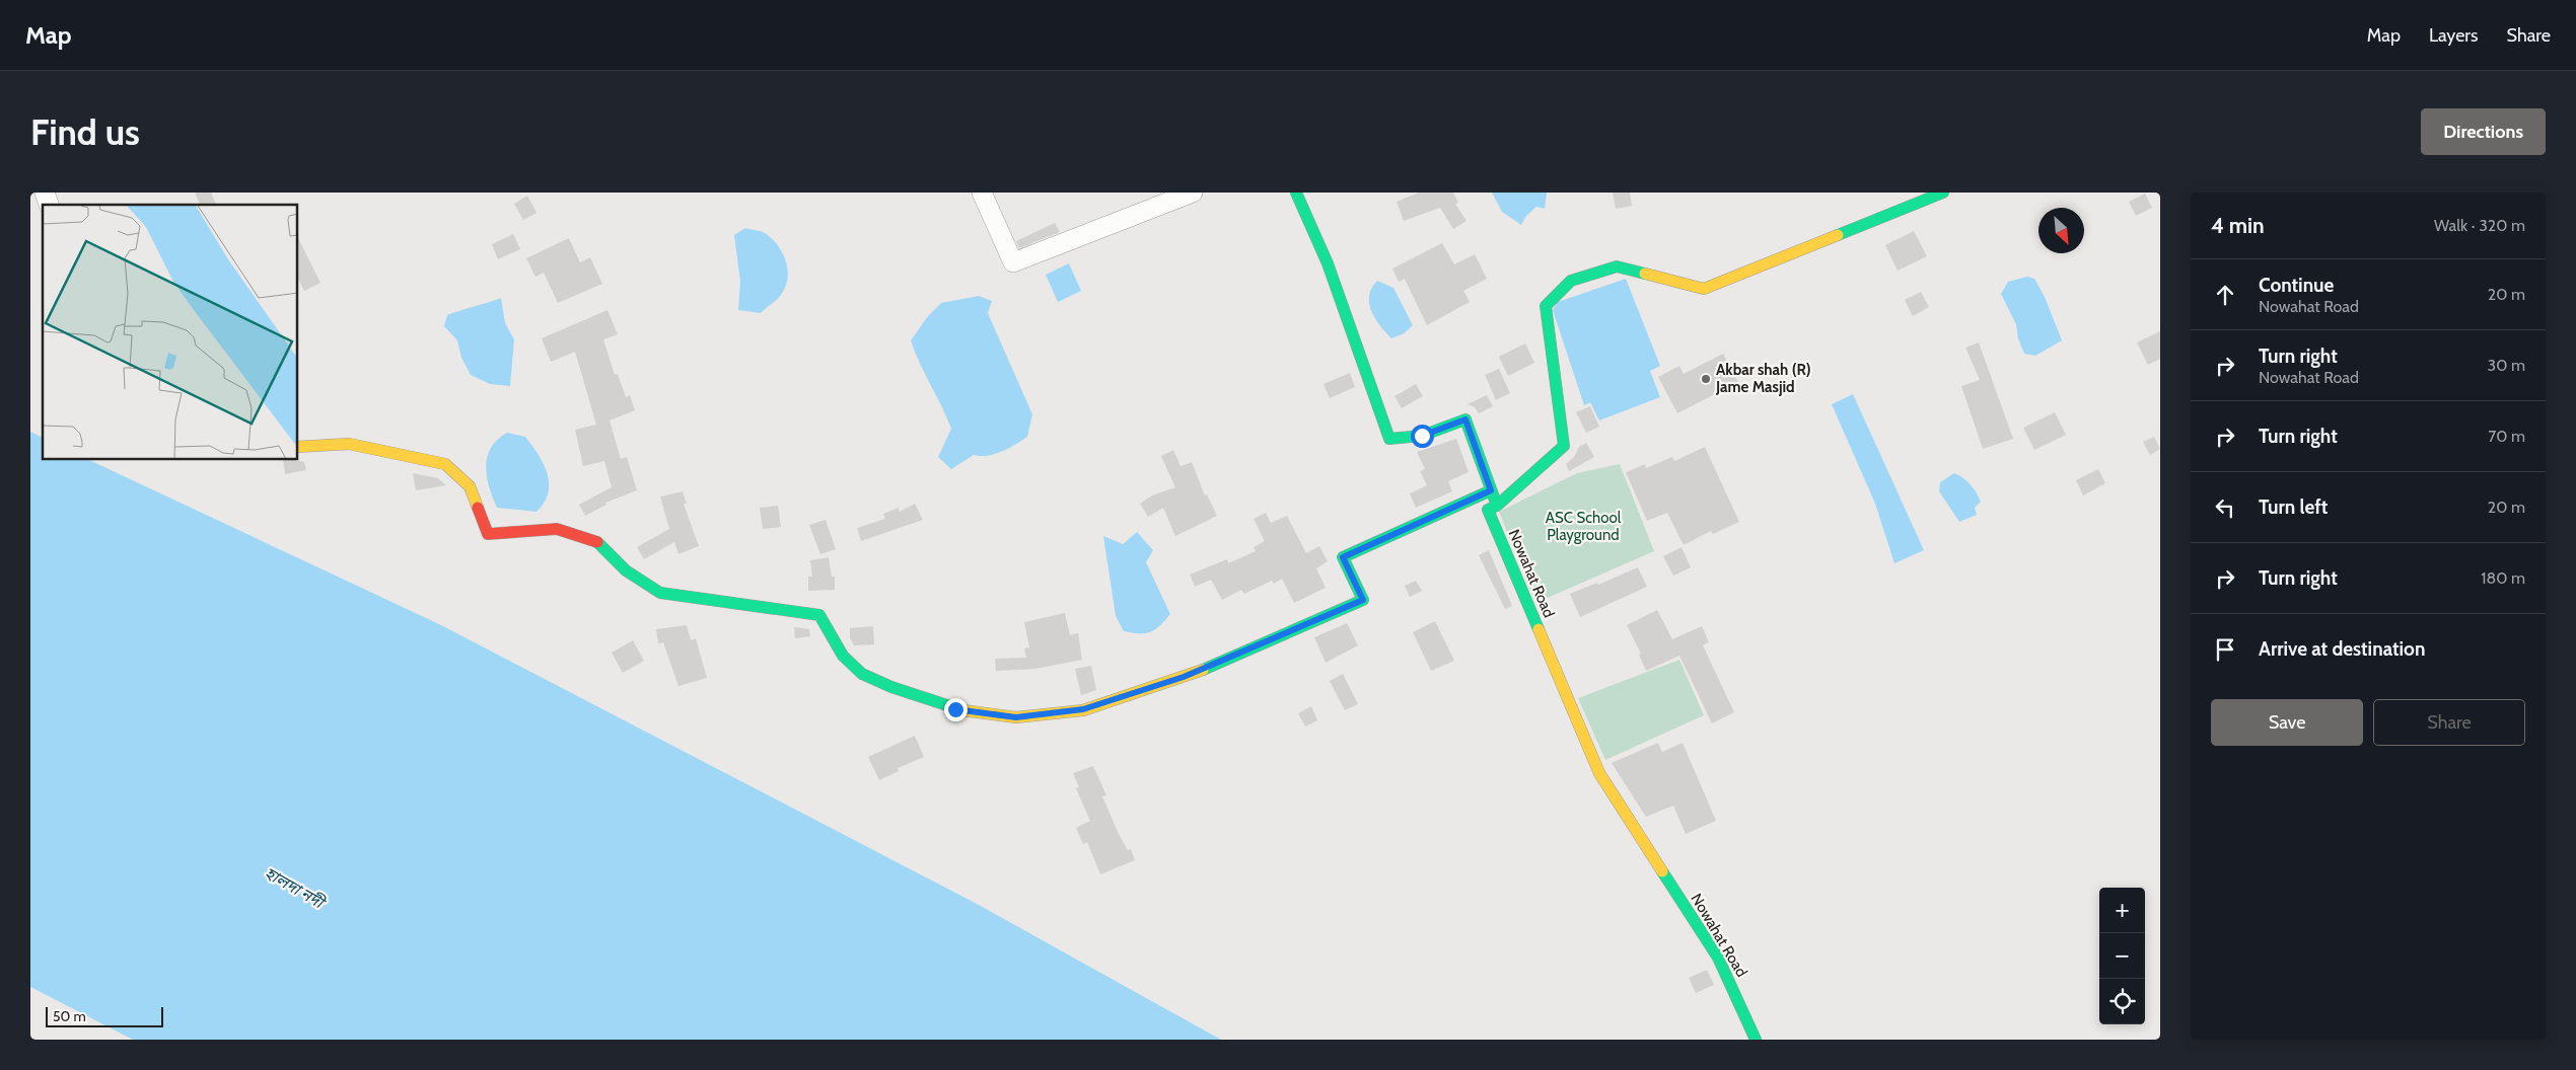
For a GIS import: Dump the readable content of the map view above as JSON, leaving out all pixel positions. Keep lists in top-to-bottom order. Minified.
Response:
{"streets":{"street":["Nowahat Road"]},"water":["হালদা নদী"],"parks":["ASC School Playground"],"places":["Akbar shah (R) Jame Masjid"],"scale_bar":"50 m","north":"bottom right","page":{"header":"Map","nav":["Map","Layers","Share"],"buttons":["Directions",["Save","Share"]],"title":"Find us","heading":["4 min","Walk · 320 m"],"list":[["Continue","Nowahat Road","20 m"],["Turn right","Nowahat Road","30 m"],["Turn right","70 m"],["Turn left","20 m"],["Turn right","180 m"],"Arrive at destination"],"map_buttons":["+","−"],"scale":"50 m"}}
